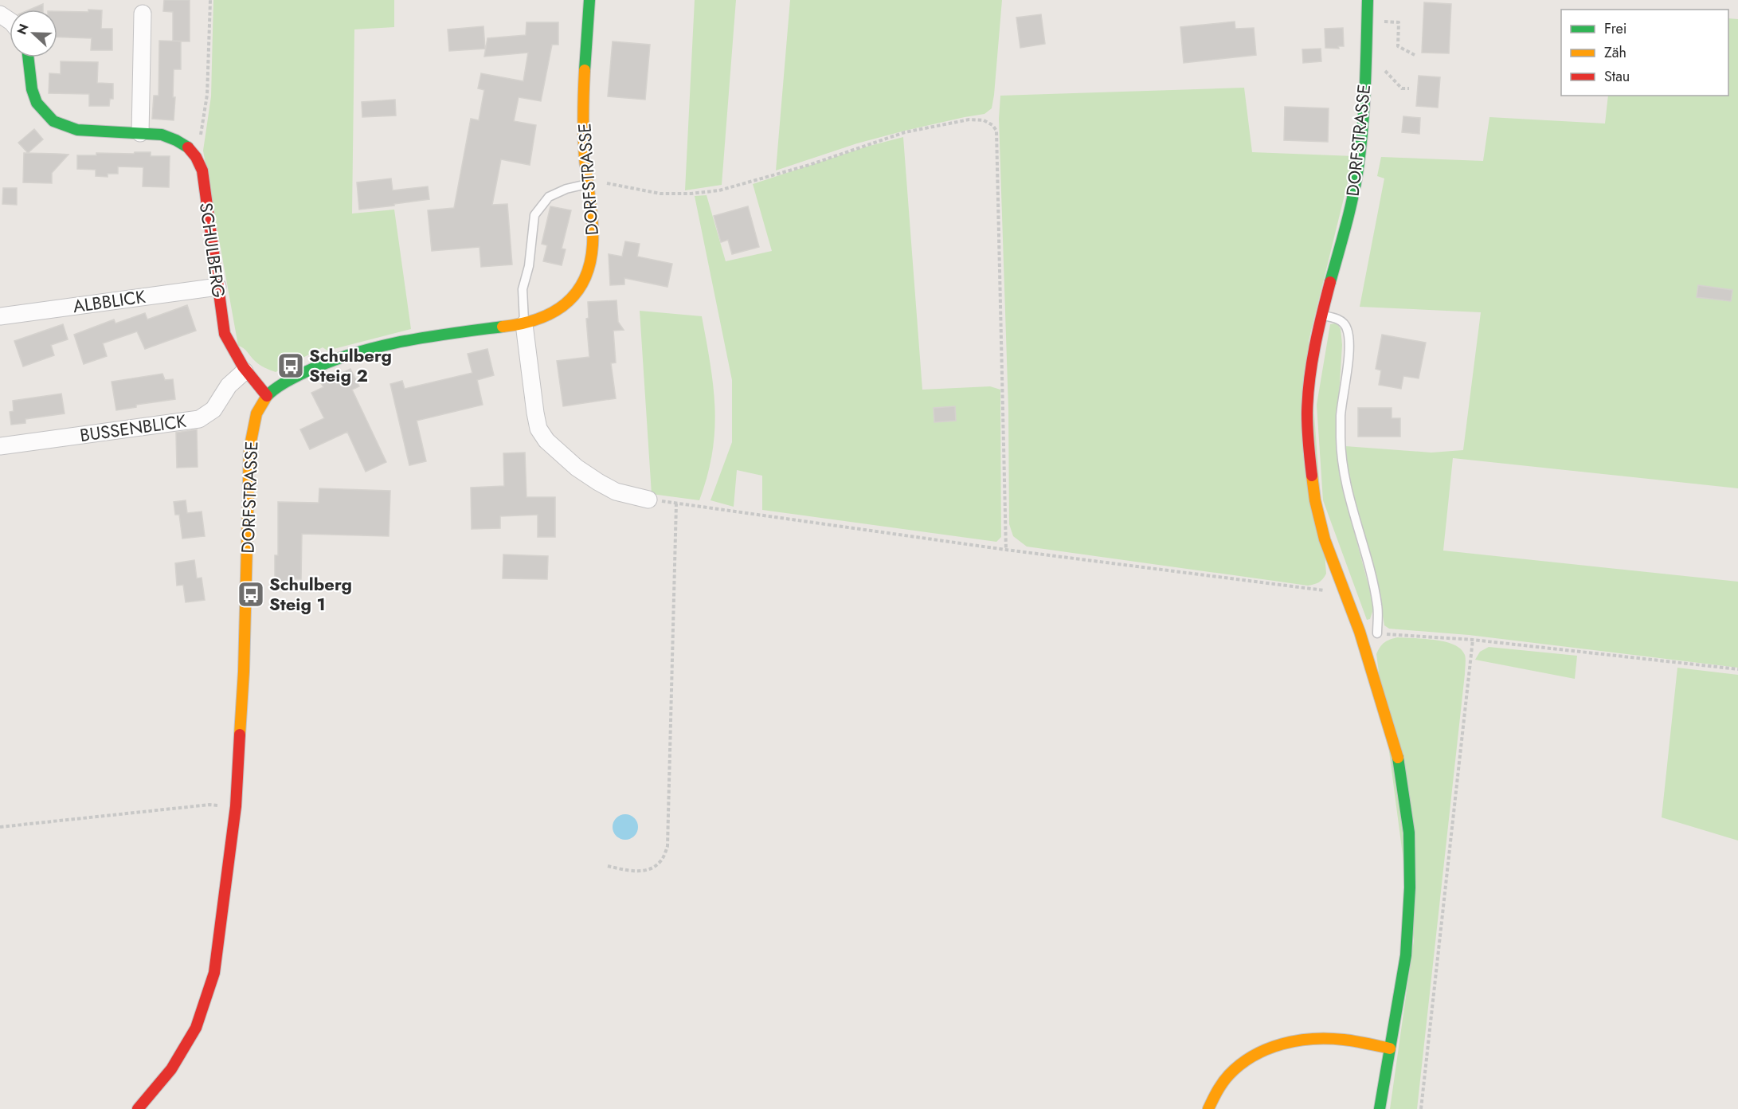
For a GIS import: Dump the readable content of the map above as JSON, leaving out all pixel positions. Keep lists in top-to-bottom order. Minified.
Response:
{"streets":{"street":["DORFSTRASSE","SCHULBERG","ALBBLICK","BUSSENBLICK"]},"crossings":[["DORFSTRASSE","SCHULBERG"],["SCHULBERG","ALBBLICK"],["SCHULBERG","BUSSENBLICK"]],"places":{"bus stop":["Schulberg Steig 2","Schulberg Steig 1"]},"legend":["Frei","Zäh","Stau"],"north":"left"}
